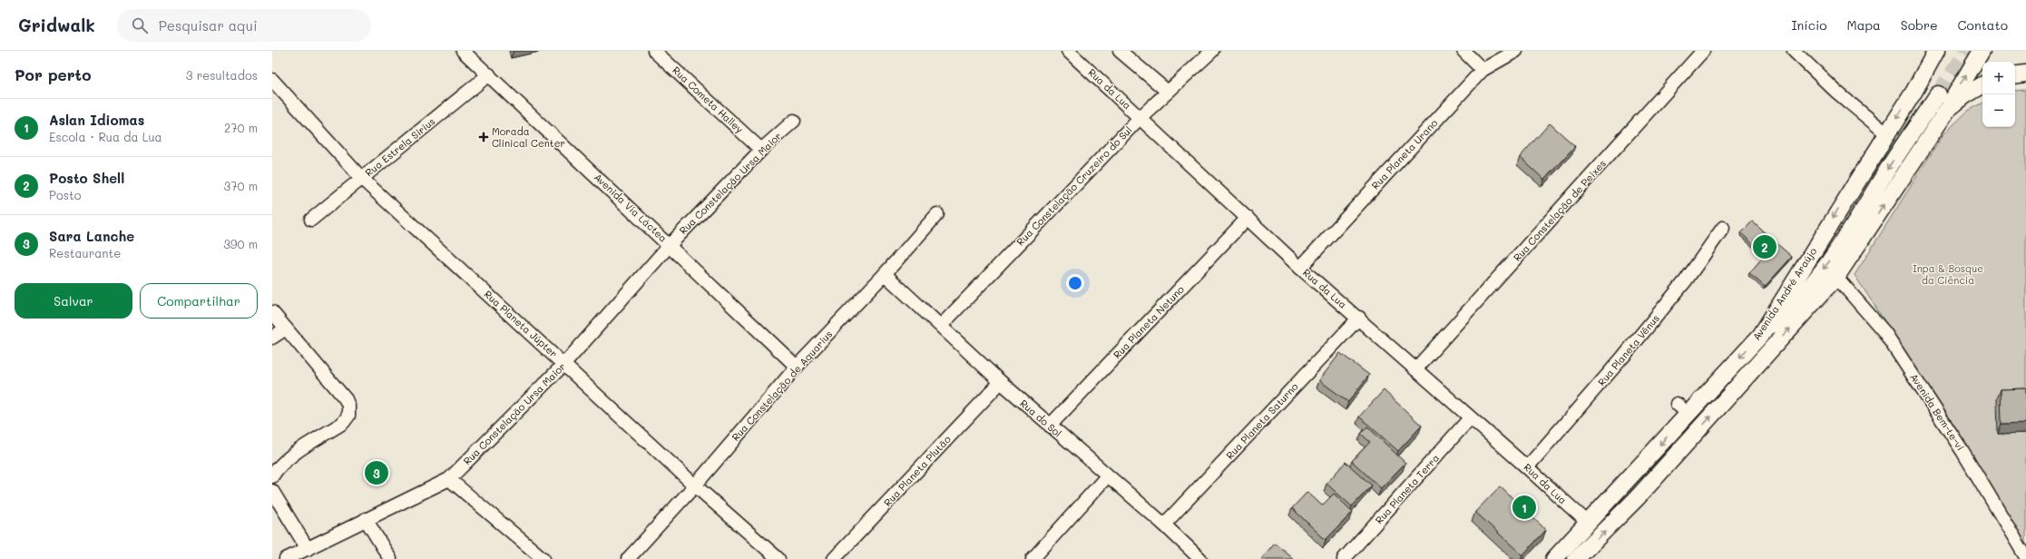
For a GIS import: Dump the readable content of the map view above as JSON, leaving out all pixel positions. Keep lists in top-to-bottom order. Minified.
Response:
{"streets":{"main road":["Avenida André Araújo"],"street":["Rua da Lua","Rua Cometa Halley","Rua Estrela Sirius","Rua Planeta Urano","Rua Constelação Ursa Maior","Rua Constelação Cruzeiro do Sul","Avenida Vía Láctea","Rua Constelação de Peixes","Rua Planeta Netuno","Rua Planeta Júpter","Rua Planeta Vênus","Rua Constelação de Aquarius","Avenida Bem-te-vi","Rua do Sol","Rua Planeta Saturno","Rua Planeta Plutão","Rua Planeta Terra"]},"crossings":[["Rua da Lua","Rua Planeta Urano"],["Rua da Lua","Rua Constelação Cruzeiro do Sul"],["Rua da Lua","Rua Constelação de Peixes"],["Rua da Lua","Avenida André Araújo"],["Rua da Lua","Rua Planeta Netuno"],["Rua da Lua","Rua Planeta Vênus"],["Rua da Lua","Rua Planeta Saturno"],["Rua da Lua","Rua Planeta Terra"],["Rua Cometa Halley","Rua Constelação Ursa Maior"],["Rua Estrela Sirius","Avenida Vía Láctea"],["Rua Estrela Sirius","Rua Planeta Júpter"],["Rua Constelação Ursa Maior","Avenida Vía Láctea"],["Rua Constelação Ursa Maior","Rua Planeta Júpter"],["Rua Constelação Cruzeiro do Sul","Rua do Sol"],["Avenida Vía Láctea","Rua Constelação de Aquarius"],["Avenida André Araújo","Avenida Bem-te-vi"],["Rua Planeta Netuno","Rua do Sol"],["Rua Planeta Júpter","Rua Constelação de Aquarius"],["Rua Constelação de Aquarius","Rua do Sol"],["Rua do Sol","Rua Planeta Saturno"],["Rua do Sol","Rua Planeta Plutão"]],"parks":["Inpa & Bosque da Ciência"],"places":{"health":["Morada Clinical Center"]},"page":{"header":"Gridwalk","search":"Pesquisar aqui","nav":["Início","Mapa","Sobre","Contato"],"heading":["Por perto","3 resultados"],"map_buttons":["+","−"],"list":[{"mark":"1","name":"Aslan Idiomas","note":"Escola · Rua da Lua","value":"270 m"},{"mark":"2","name":"Posto Shell","note":"Posto","value":"370 m"},{"mark":"3","name":"Sara Lanche","note":"Restaurante","value":"390 m"}],"pins":["2","3","1"],"buttons":["Salvar","Compartilhar"]}}
